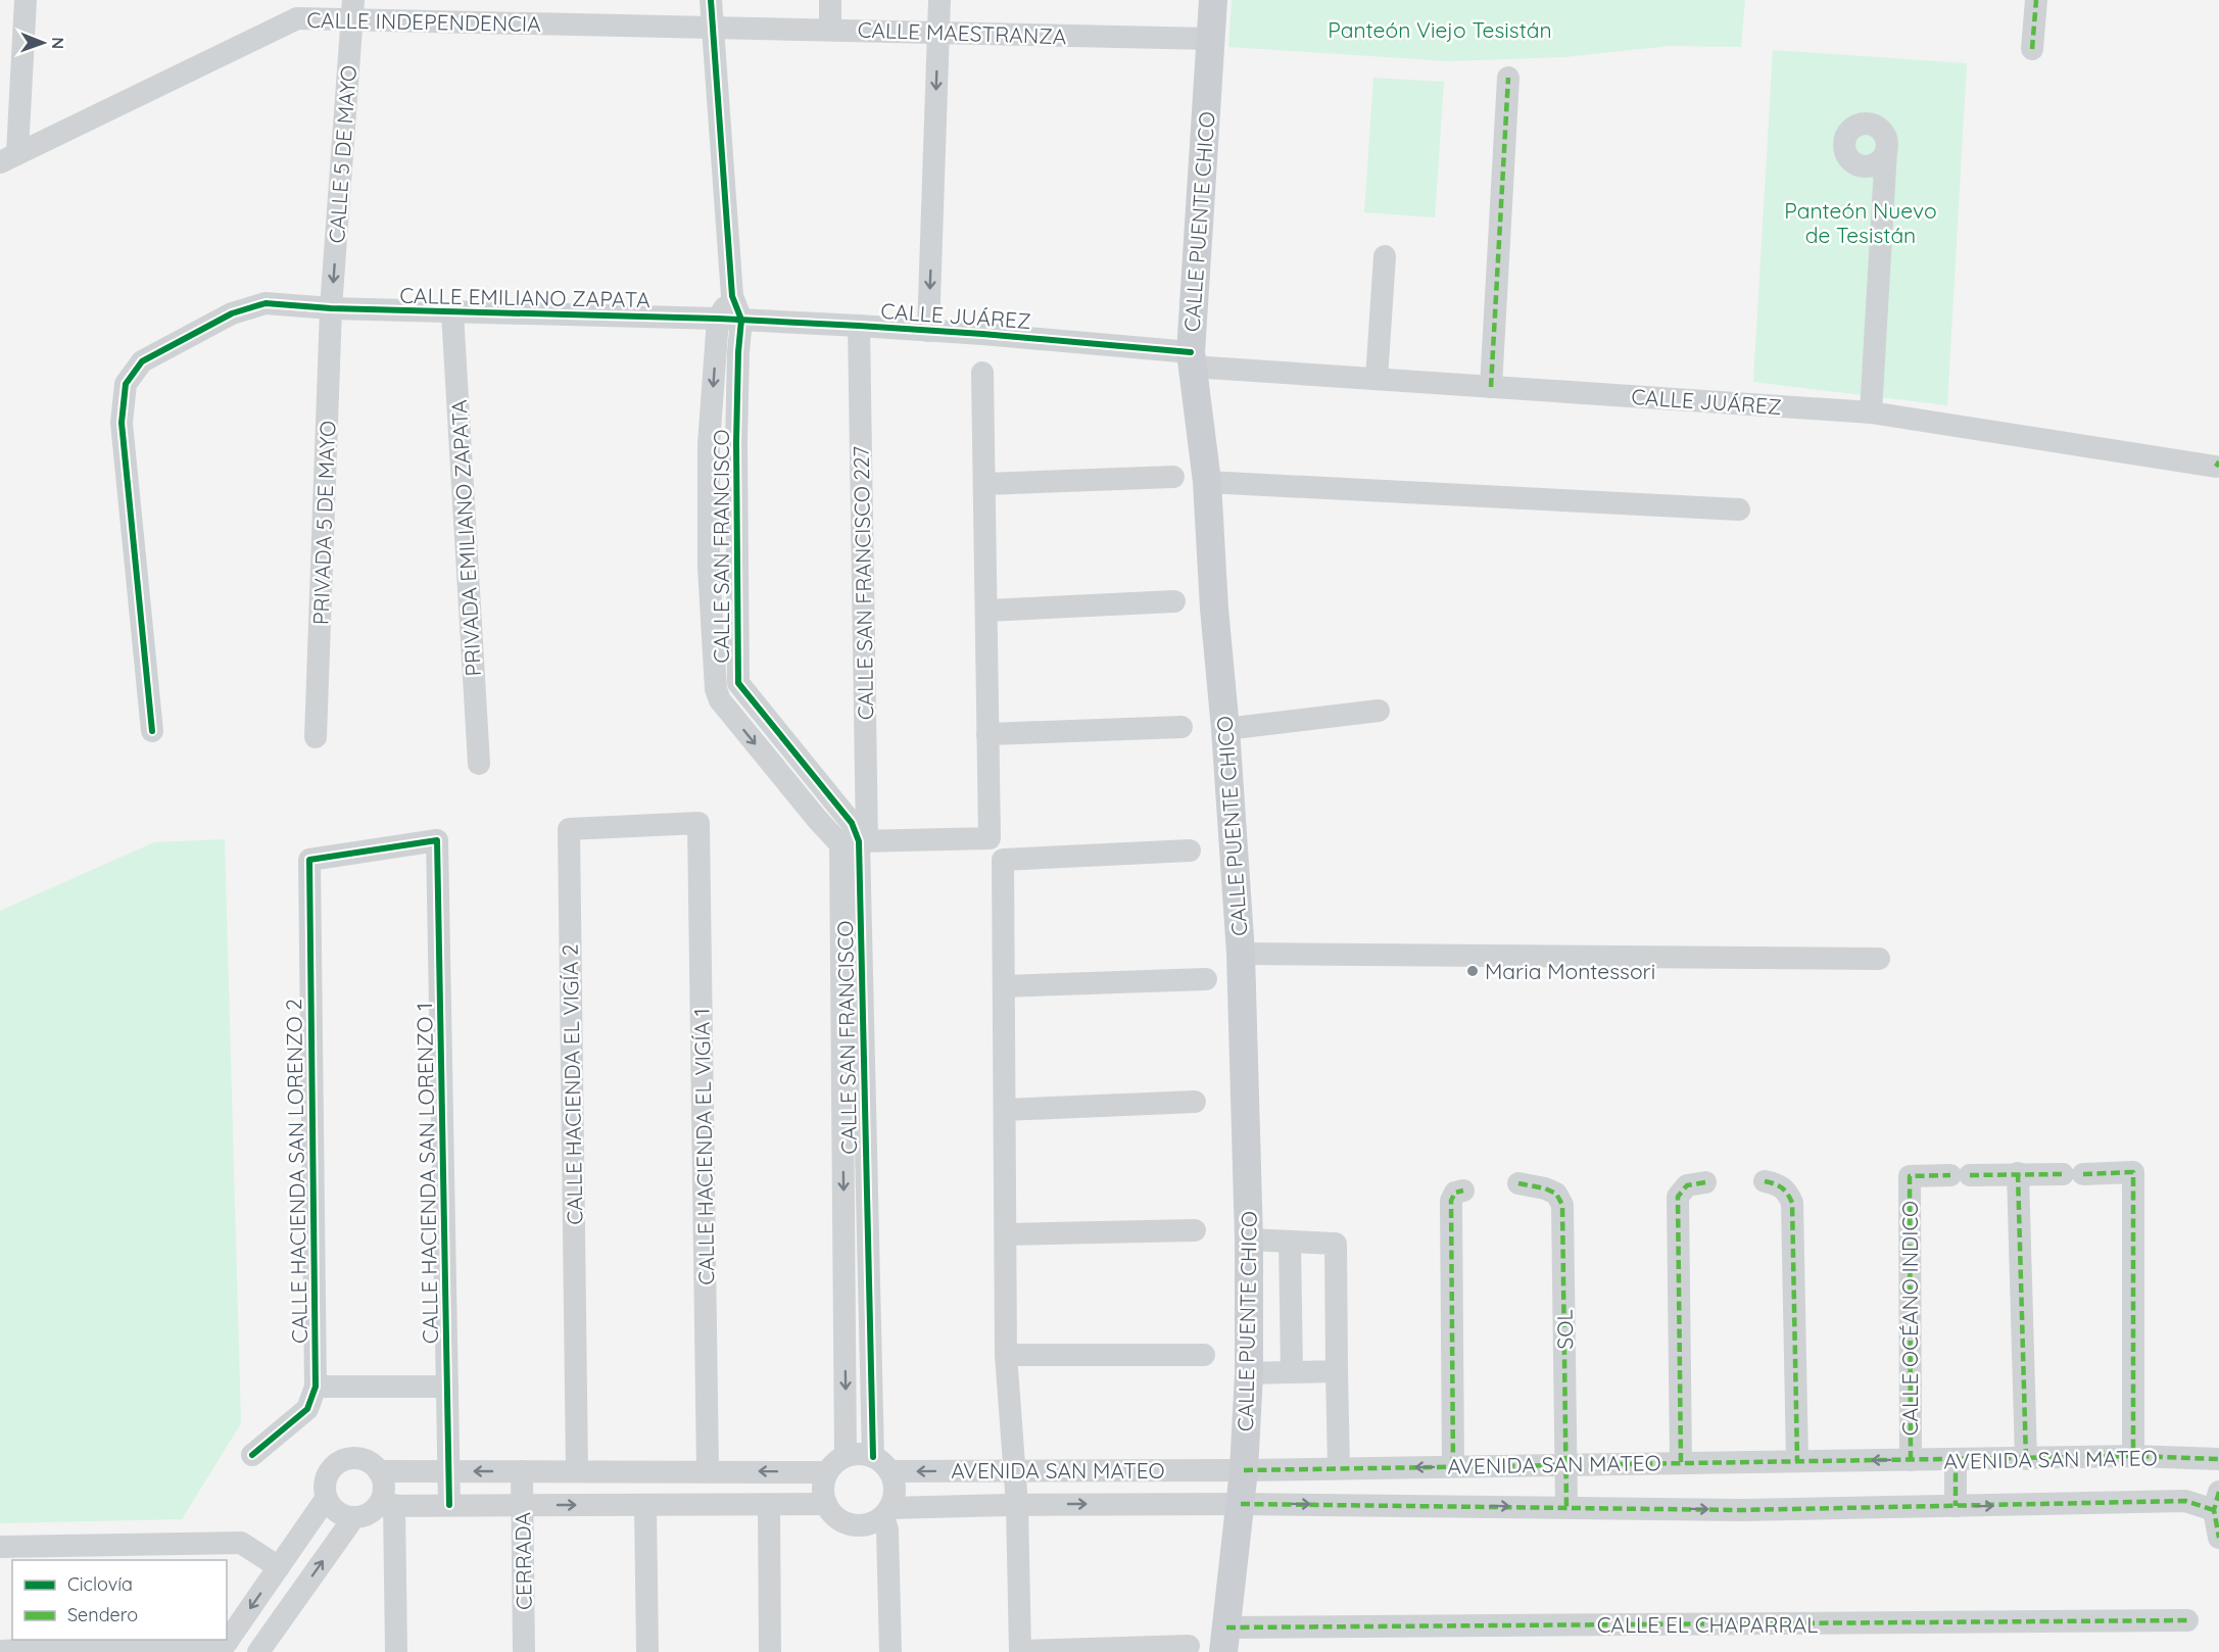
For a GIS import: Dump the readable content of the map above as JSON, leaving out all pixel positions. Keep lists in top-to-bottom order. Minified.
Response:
{"streets":{"main road":["CALLE PUENTE CHICO"],"street":["CALLE INDEPENDENCIA","CALLE MAESTRANZA","CALLE 5 DE MAYO","CALLE EMILIANO ZAPATA","CALLE JUÁREZ","PRIVADA 5 DE MAYO","PRIVADA EMILIANO ZAPATA","CALLE SAN FRANCISCO","CALLE SAN FRANCISCO 227","CALLE HACIENDA EL VIGÍA 2","CALLE HACIENDA EL VIGÍA 1","CALLE HACIENDA SAN LORENZO 2","CALLE HACIENDA SAN LORENZO 1","CALLE OCÉANO INDICO","SOL","AVENIDA SAN MATEO","CERRADA","CALLE EL CHAPARRAL"]},"crossings":[["CALLE INDEPENDENCIA","CALLE MAESTRANZA"],["CALLE INDEPENDENCIA","CALLE 5 DE MAYO"],["CALLE INDEPENDENCIA","CALLE SAN FRANCISCO"],["CALLE MAESTRANZA","CALLE PUENTE CHICO"],["CALLE MAESTRANZA","CALLE SAN FRANCISCO"],["CALLE 5 DE MAYO","CALLE EMILIANO ZAPATA"],["CALLE 5 DE MAYO","PRIVADA 5 DE MAYO"],["CALLE PUENTE CHICO","CALLE JUÁREZ"],["CALLE PUENTE CHICO","AVENIDA SAN MATEO"],["CALLE PUENTE CHICO","CALLE EL CHAPARRAL"],["CALLE EMILIANO ZAPATA","CALLE JUÁREZ"],["CALLE EMILIANO ZAPATA","PRIVADA 5 DE MAYO"],["CALLE EMILIANO ZAPATA","PRIVADA EMILIANO ZAPATA"],["CALLE EMILIANO ZAPATA","CALLE SAN FRANCISCO"],["CALLE JUÁREZ","CALLE SAN FRANCISCO"],["CALLE JUÁREZ","CALLE SAN FRANCISCO 227"],["CALLE SAN FRANCISCO","CALLE SAN FRANCISCO 227"],["CALLE SAN FRANCISCO","AVENIDA SAN MATEO"],["CALLE HACIENDA EL VIGÍA 2","CALLE HACIENDA EL VIGÍA 1"],["CALLE HACIENDA SAN LORENZO 2","CALLE HACIENDA SAN LORENZO 1"],["CALLE OCÉANO INDICO","AVENIDA SAN MATEO"],["SOL","AVENIDA SAN MATEO"]],"one_way":["CALLE 5 DE MAYO"],"parks":["Panteón Viejo Tesistán","Panteón Nuevo de Tesistán"],"places":["Maria Montessori"],"legend":["Ciclovía","Sendero"],"north":"right"}
